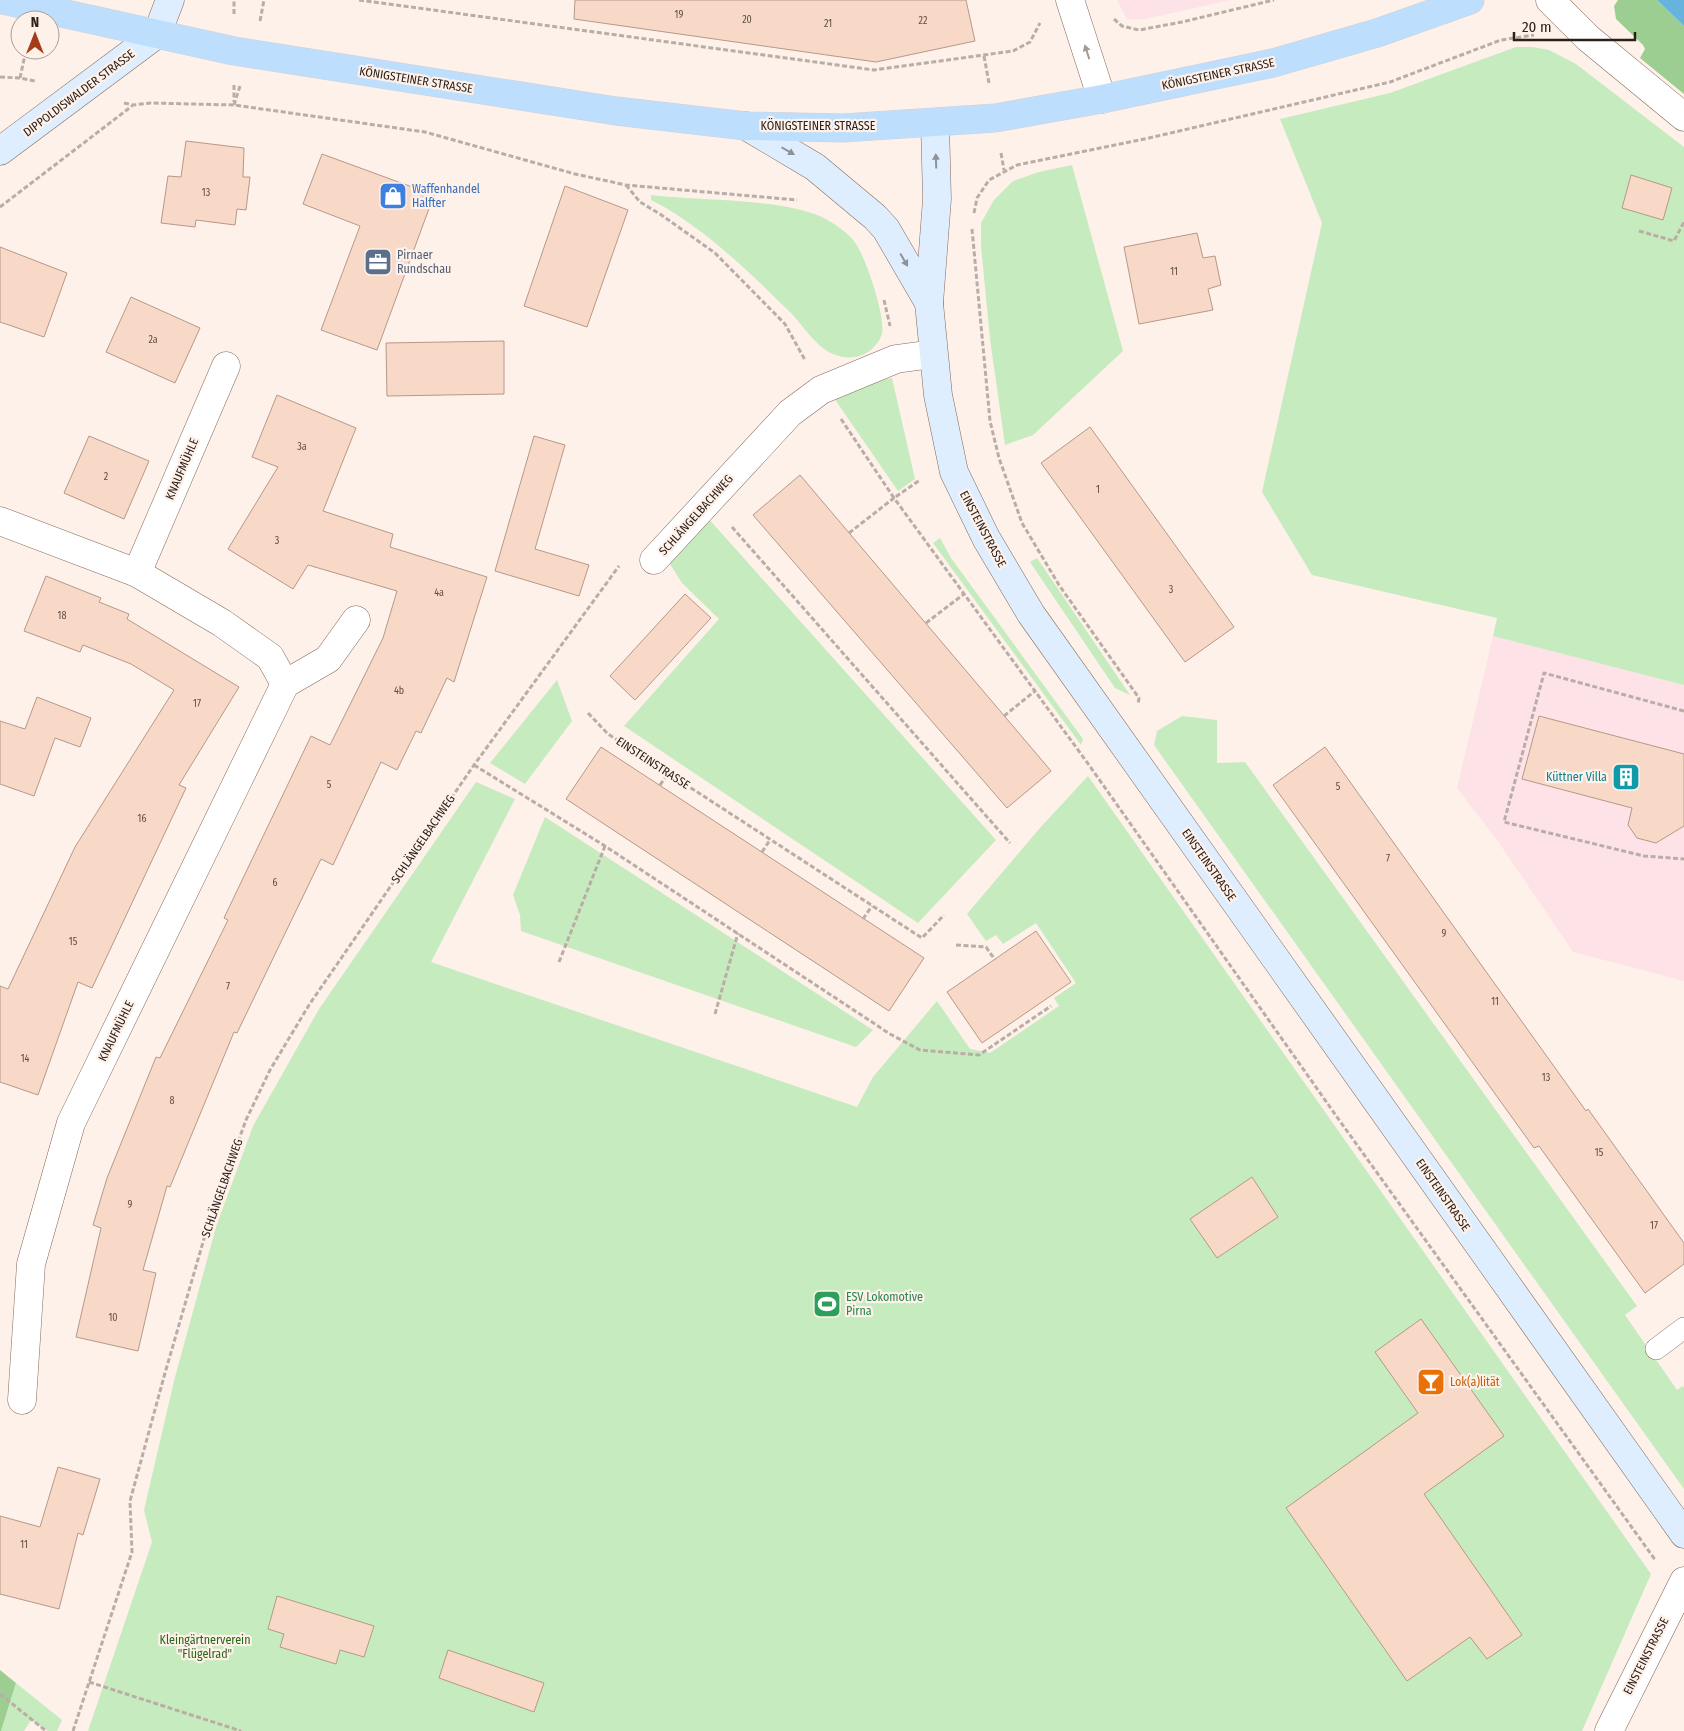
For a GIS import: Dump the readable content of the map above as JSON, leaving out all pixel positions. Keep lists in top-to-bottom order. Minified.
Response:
{"streets":{"main road":["KÖNIGSTEINER STRASSE","DIPPOLDISWALDER STRASSE","EINSTEINSTRASSE"],"street":["KNAUFMÜHLE","SCHLÄNGELBACHWEG"]},"crossings":[["KÖNIGSTEINER STRASSE","DIPPOLDISWALDER STRASSE"],["KÖNIGSTEINER STRASSE","EINSTEINSTRASSE"],["SCHLÄNGELBACHWEG","EINSTEINSTRASSE"]],"parks":["Kleingärtnerverein \"Flügelrad\""],"places":{"shop":["Waffenhandel Halfter"],"office":["Pirnaer Rundschau"],"building":["Küttner Villa"],"sports":["ESV Lokomotive Pirna"],"bar":["Lok(a)lität"]},"house_numbers":["19","20","22","21","13","11","2a","3a","2","1","3","3","4a","18","4b","17","5","5","16","7","6","9","15","7","11","14","13","8","15","9","17","10","11"],"scale_bar":"20 m","north":"top"}
